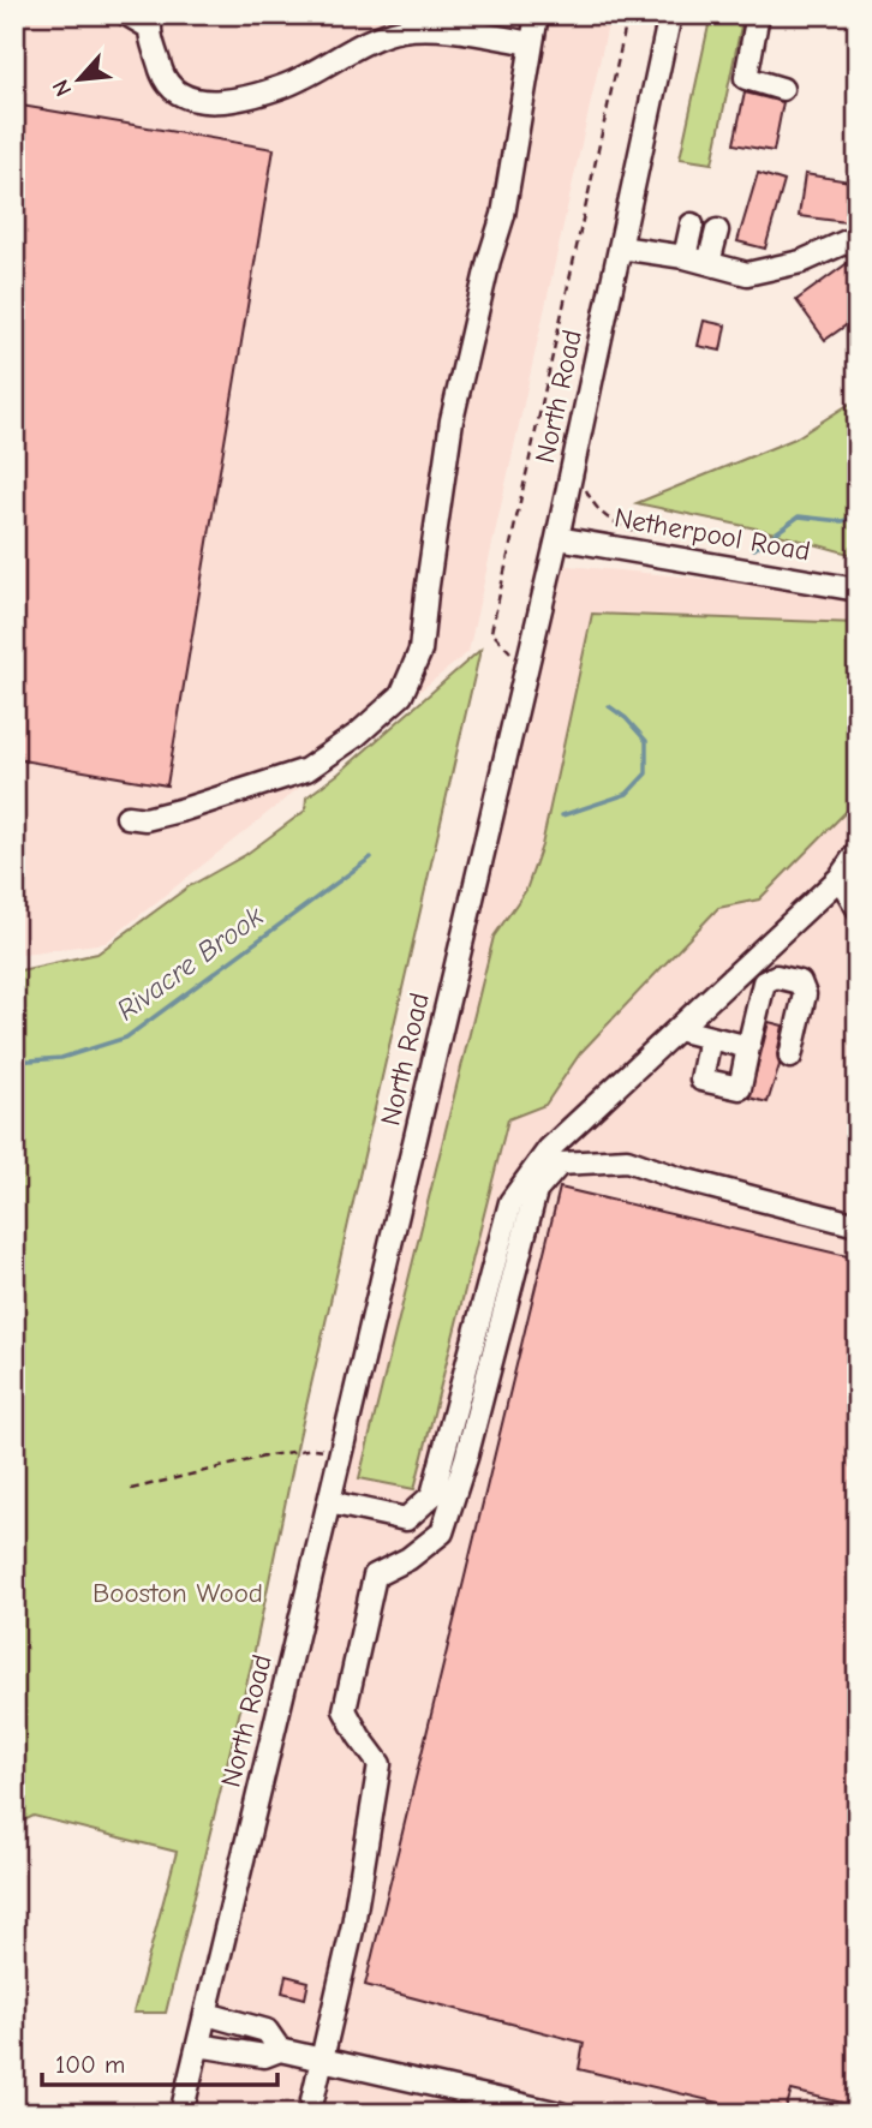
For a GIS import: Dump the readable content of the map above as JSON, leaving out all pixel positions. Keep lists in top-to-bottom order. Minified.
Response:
{"streets":{"street":["North Road","Netherpool Road"]},"crossings":[["North Road","Netherpool Road"]],"water":["Rivacre Brook"],"parks":["Booston Wood"],"scale_bar":"100 m","north":"bottom left"}
